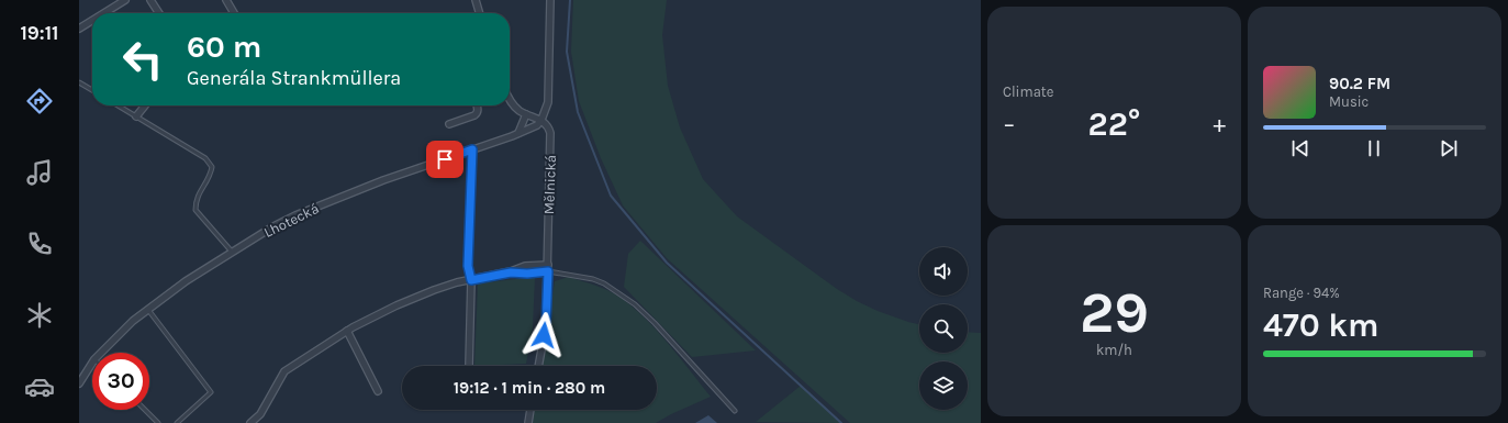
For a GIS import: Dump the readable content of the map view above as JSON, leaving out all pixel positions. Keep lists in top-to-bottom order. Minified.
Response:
{"streets":{"street":["Mělnická","Lhotecká"]},"crossings":[["Mělnická","Lhotecká"]],"page":{"tabs":"19:11","tile":["Climate",["29","km/h"],["Range · 94%","470 km"]],"turn":["60 m","Generála Strankmüllera"],"song":["90.2 FM","Music"],"heat":["−","22°","+"],"limit":"30","trip":"19:12 · 1 min · 280 m"}}
